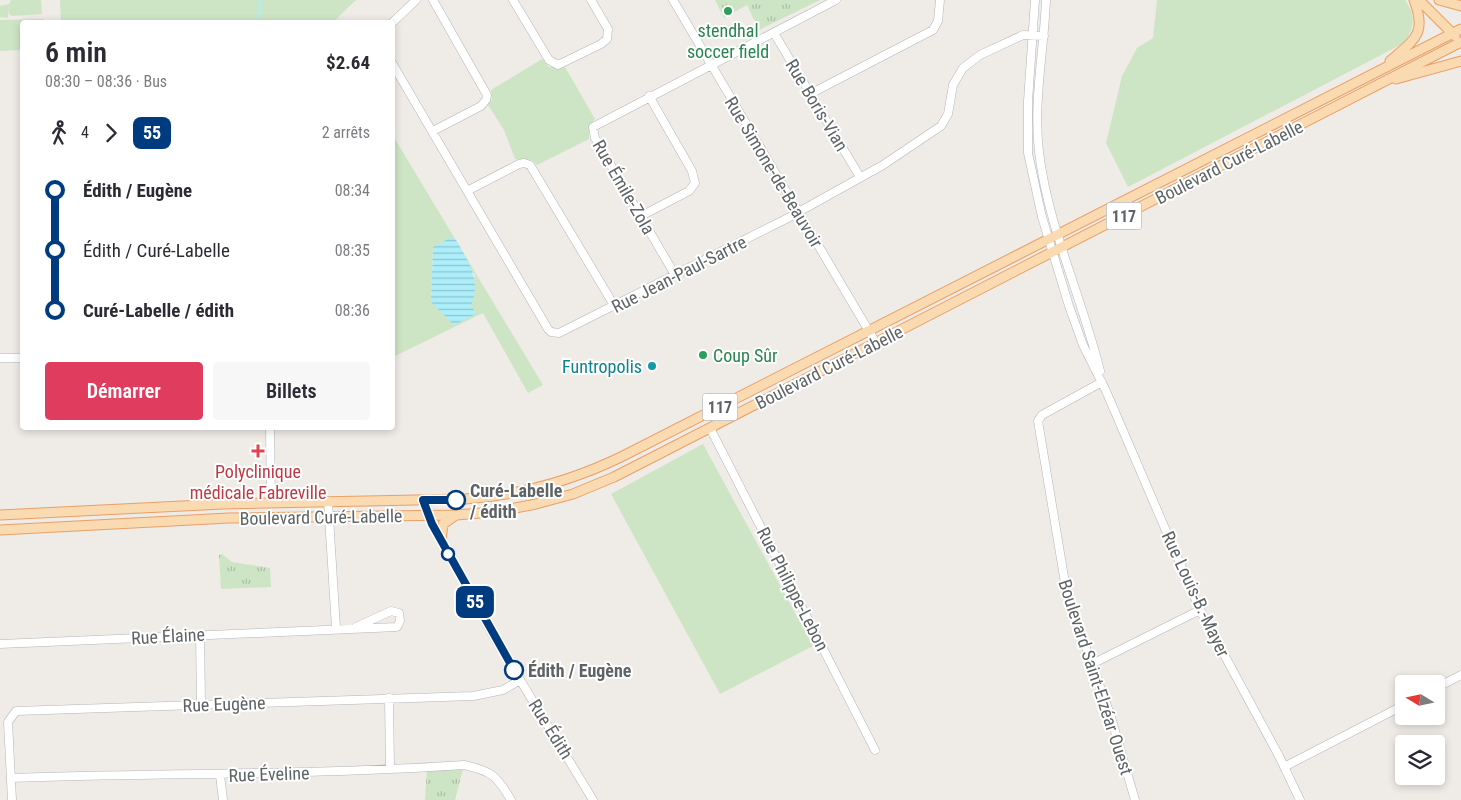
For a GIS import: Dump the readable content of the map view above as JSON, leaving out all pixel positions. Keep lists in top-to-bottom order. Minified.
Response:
{"streets":{"main road":["Boulevard Curé-Labelle","117"],"street":["Rue Boris-Vian","Rue Simone-de-Beauvoir","Rue Émile-Zola","Rue Jean-Paul-Sartre","Rue Philippe-Lebon","Rue Louis-B.-Mayer","Rue Élaine","Boulevard Saint-Elzéar Ouest","Rue Eugène","Rue Édith","Rue Éveline"]},"crossings":[["Rue Boris-Vian","Rue Émile-Zola"],["Rue Boris-Vian","Rue Jean-Paul-Sartre"],["Boulevard Curé-Labelle","Rue Simone-de-Beauvoir"],["Boulevard Curé-Labelle","Rue Philippe-Lebon"],["Boulevard Curé-Labelle","Rue Louis-B.-Mayer"],["Boulevard Curé-Labelle","Rue Édith"],["Rue Simone-de-Beauvoir","Rue Émile-Zola"],["Rue Simone-de-Beauvoir","Rue Jean-Paul-Sartre"],["Rue Émile-Zola","Rue Jean-Paul-Sartre"],["Rue Louis-B.-Mayer","Boulevard Saint-Elzéar Ouest"],["Rue Eugène","Rue Édith"],["Rue Eugène","Rue Éveline"]],"places":{"other":["stendhal soccer field","Coup Sûr","Funtropolis","Curé-Labelle / édith","Édith / Eugène"],"health":["Polyclinique médicale Fabreville"]},"lines":["bus line 55"],"north":"left","page":{"on_map":"55","heading":["6 min","08:30 – 08:36 · Bus","$2.64"],"legs":["4","55","2 arrêts"],"list":[{"name":"Édith / Eugène","value":"08:34"},{"name":"Édith / Curé-Labelle","value":"08:35"},{"name":"Curé-Labelle / édith","value":"08:36"}],"buttons":["Démarrer","Billets"]}}
